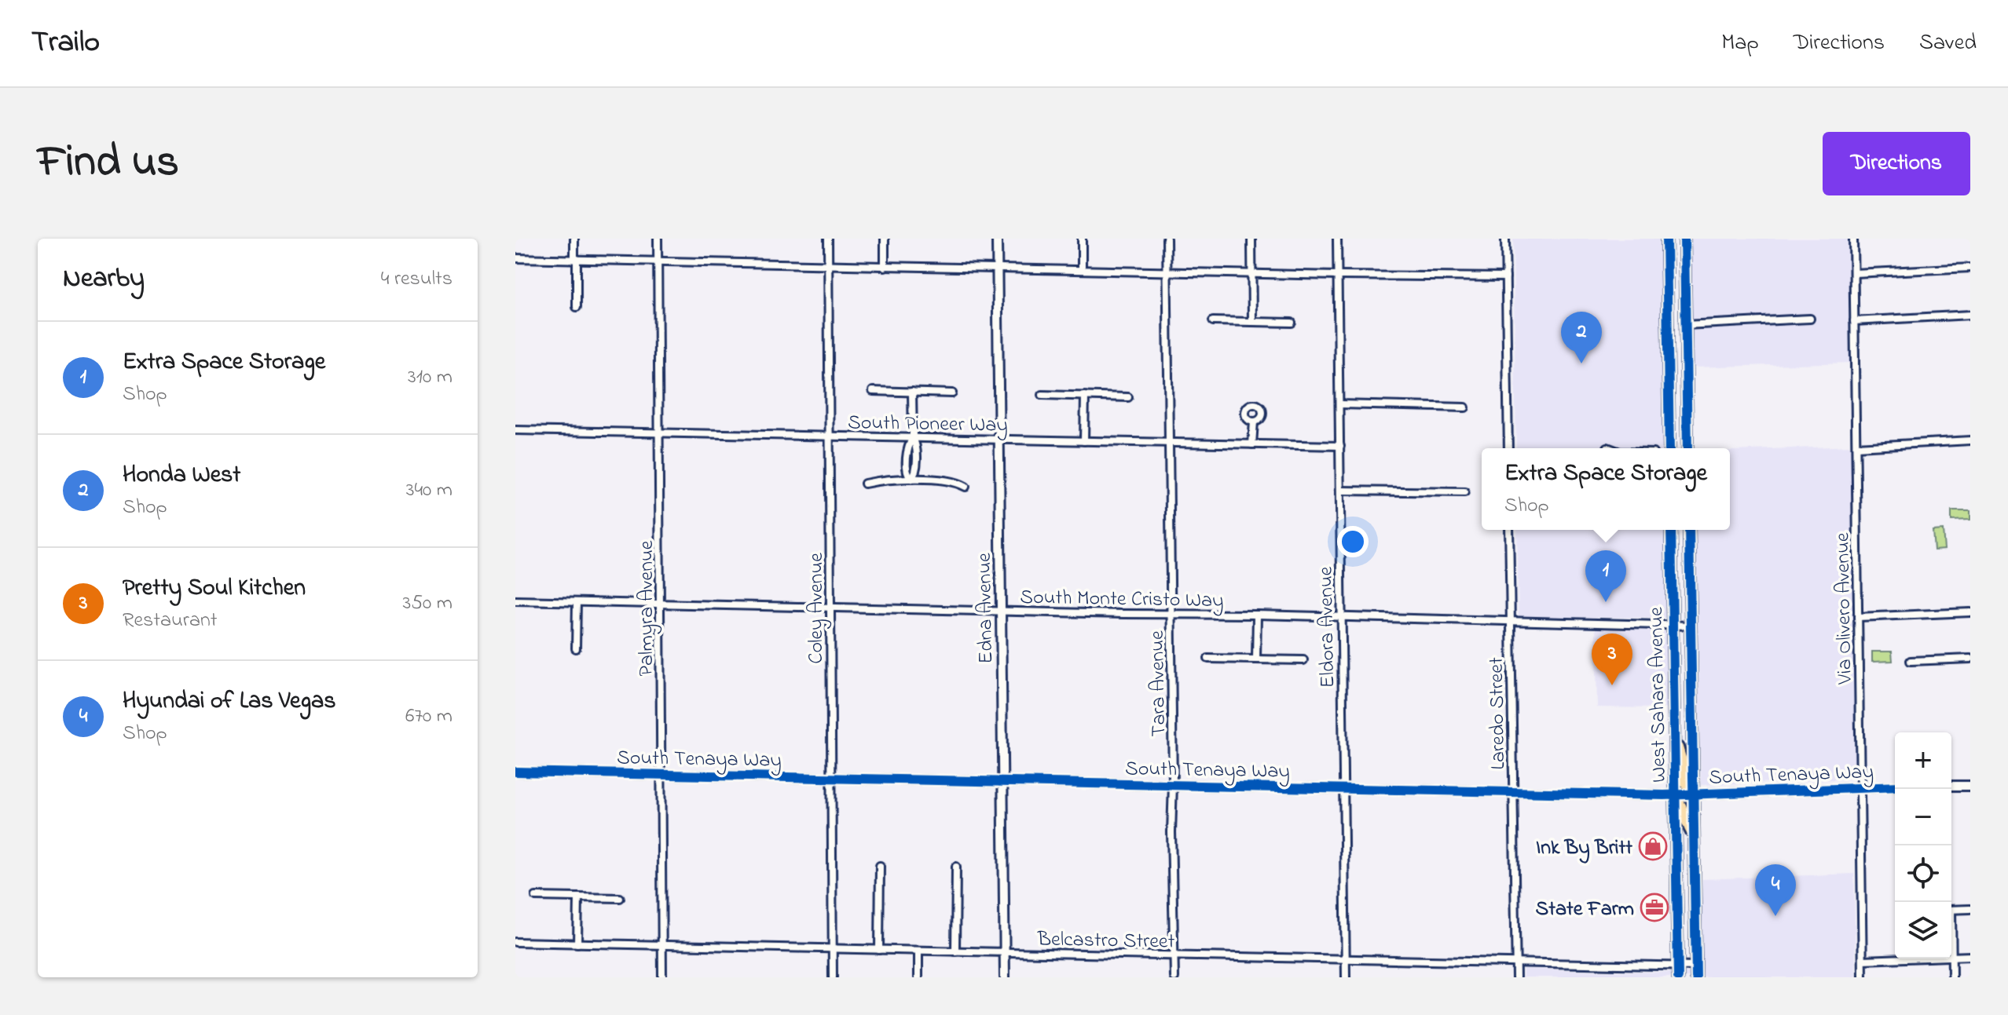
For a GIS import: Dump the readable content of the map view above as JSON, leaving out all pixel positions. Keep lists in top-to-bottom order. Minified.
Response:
{"streets":{"main road":["West Sahara Avenue"],"street":["South Pioneer Way","South Monte Cristo Way","Palmyra Avenue","Coley Avenue","Edna Avenue","Via Olivero Avenue","Eldora Avenue","Tara Avenue","Laredo Street","South Tenaya Way","Belcastro Street"]},"crossings":[["South Pioneer Way","Palmyra Avenue"],["South Pioneer Way","Coley Avenue"],["South Pioneer Way","Edna Avenue"],["South Pioneer Way","Eldora Avenue"],["South Pioneer Way","Tara Avenue"],["South Monte Cristo Way","Palmyra Avenue"],["South Monte Cristo Way","Coley Avenue"],["South Monte Cristo Way","Edna Avenue"],["South Monte Cristo Way","Eldora Avenue"],["South Monte Cristo Way","Tara Avenue"],["South Monte Cristo Way","West Sahara Avenue"],["South Monte Cristo Way","Laredo Street"],["Palmyra Avenue","South Tenaya Way"],["Palmyra Avenue","Belcastro Street"],["Coley Avenue","South Tenaya Way"],["Coley Avenue","Belcastro Street"],["Edna Avenue","South Tenaya Way"],["Edna Avenue","Belcastro Street"],["Via Olivero Avenue","South Tenaya Way"],["Eldora Avenue","South Tenaya Way"],["Eldora Avenue","Belcastro Street"],["Tara Avenue","South Tenaya Way"],["Tara Avenue","Belcastro Street"],["West Sahara Avenue","South Tenaya Way"],["West Sahara Avenue","Belcastro Street"],["Laredo Street","South Tenaya Way"],["Laredo Street","Belcastro Street"]],"places":{"shop":["Ink By Britt"],"office":["State Farm"]},"page":{"header":"Trailo","nav":["Map","Directions","Saved"],"title":"Find us","buttons":"Directions","heading":["Nearby","4 results"],"pins":["2","1","3","4"],"list":[{"mark":"1","name":"Extra Space Storage","note":"Shop","value":"310 m"},{"mark":"2","name":"Honda West","note":"Shop","value":"340 m"},{"mark":"3","name":"Pretty Soul Kitchen","note":"Restaurant","value":"350 m"},{"mark":"4","name":"Hyundai of Las Vegas","note":"Shop","value":"670 m"}],"popup":["Extra Space Storage","Shop"],"map_buttons":["+","−"]}}
